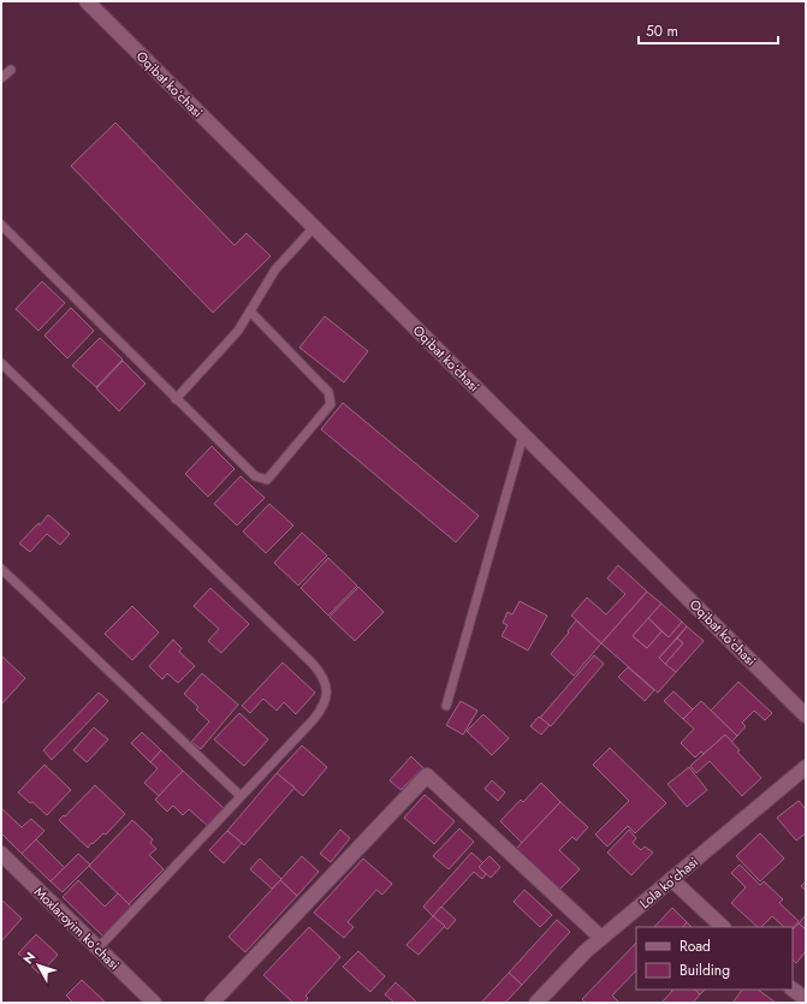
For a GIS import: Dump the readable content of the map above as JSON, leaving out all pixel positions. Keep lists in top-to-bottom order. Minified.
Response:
{"streets":{"street":["Oqibat koʻchasi","Lola koʻchasi","Moxlaroyim koʻchasi"]},"legend":["Road","Building"],"scale_bar":"50 m","north":"top left"}
